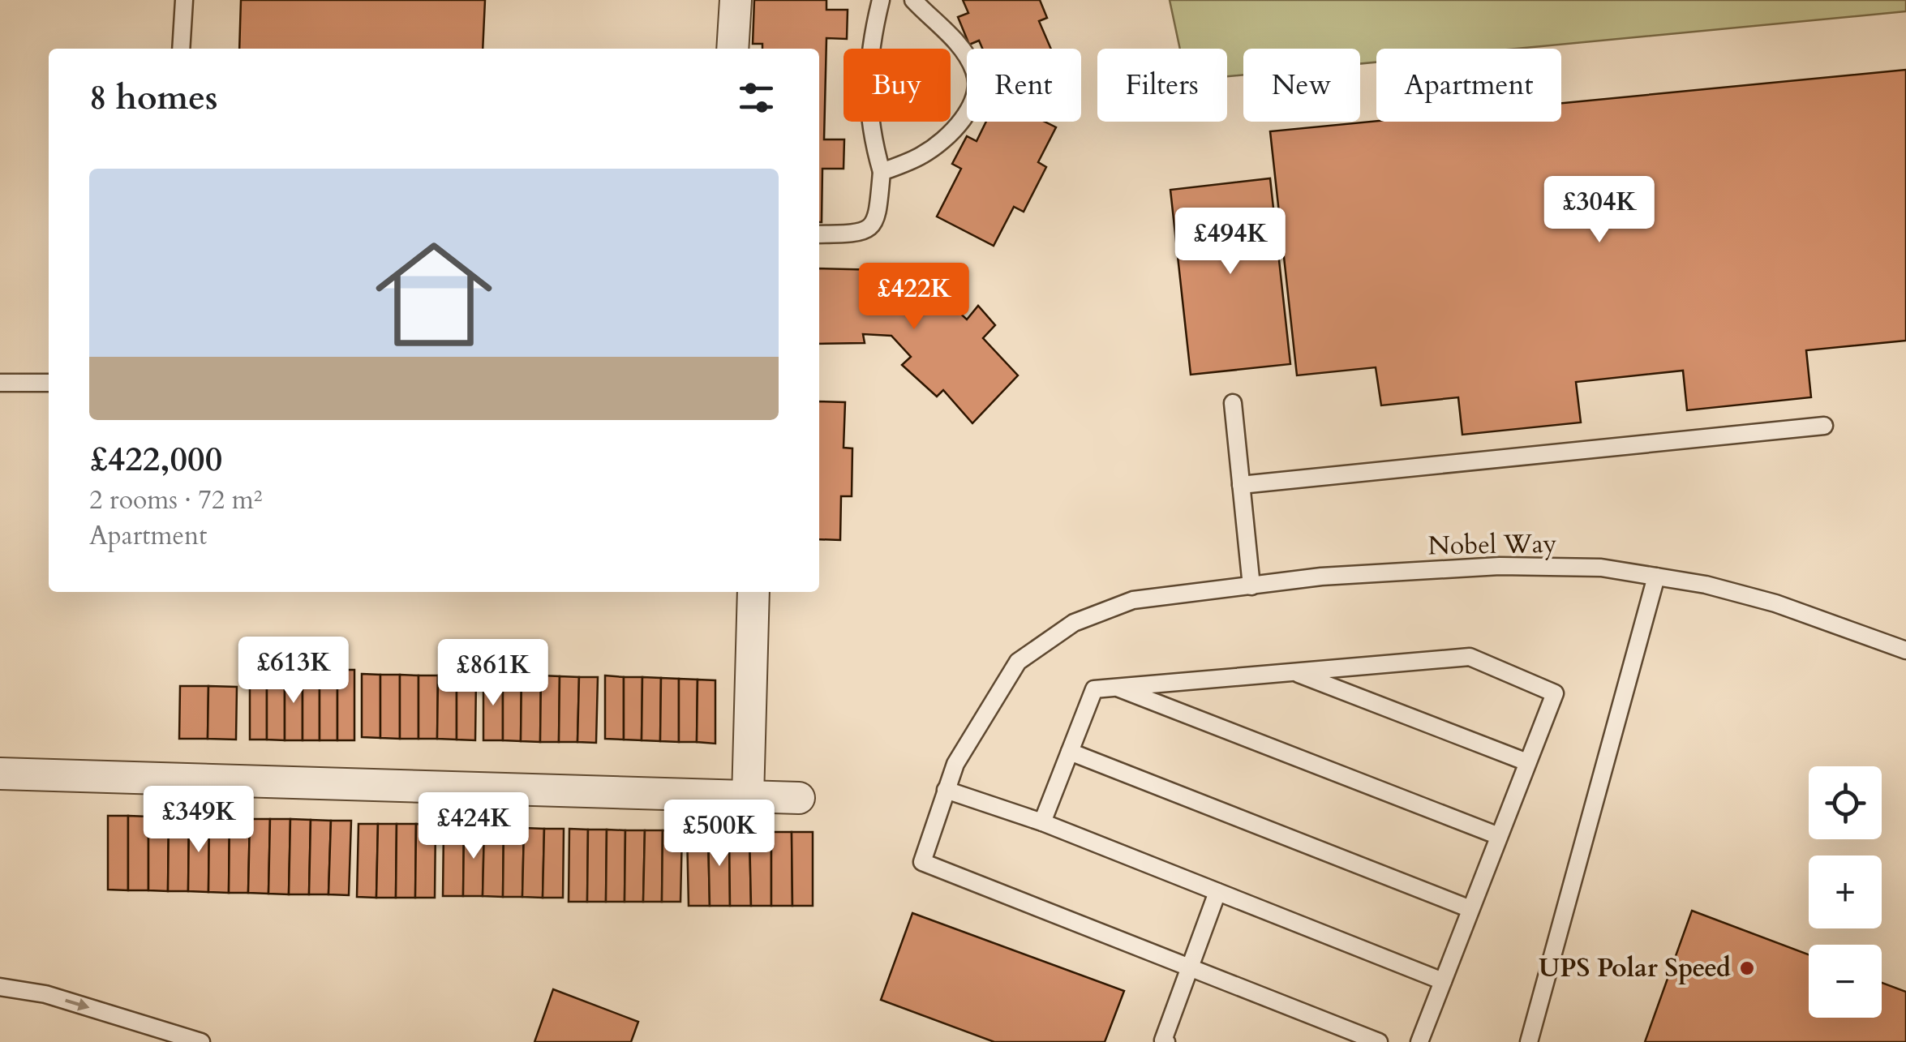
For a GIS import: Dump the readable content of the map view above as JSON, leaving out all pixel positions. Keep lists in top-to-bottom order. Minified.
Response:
{"streets":{"lane":["Nobel Way"]},"places":["UPS Polar Speed"],"page":{"chip":["Buy","Rent","Filters","New","Apartment"],"heading":"8 homes","list":[{"name":"£422,000","note":"2 rooms · 72 m² · Apartment"}],"price":["£304K","£494K","£422K","£613K","£861K","£349K","£424K","£500K"],"map_buttons":["+","−"]}}
